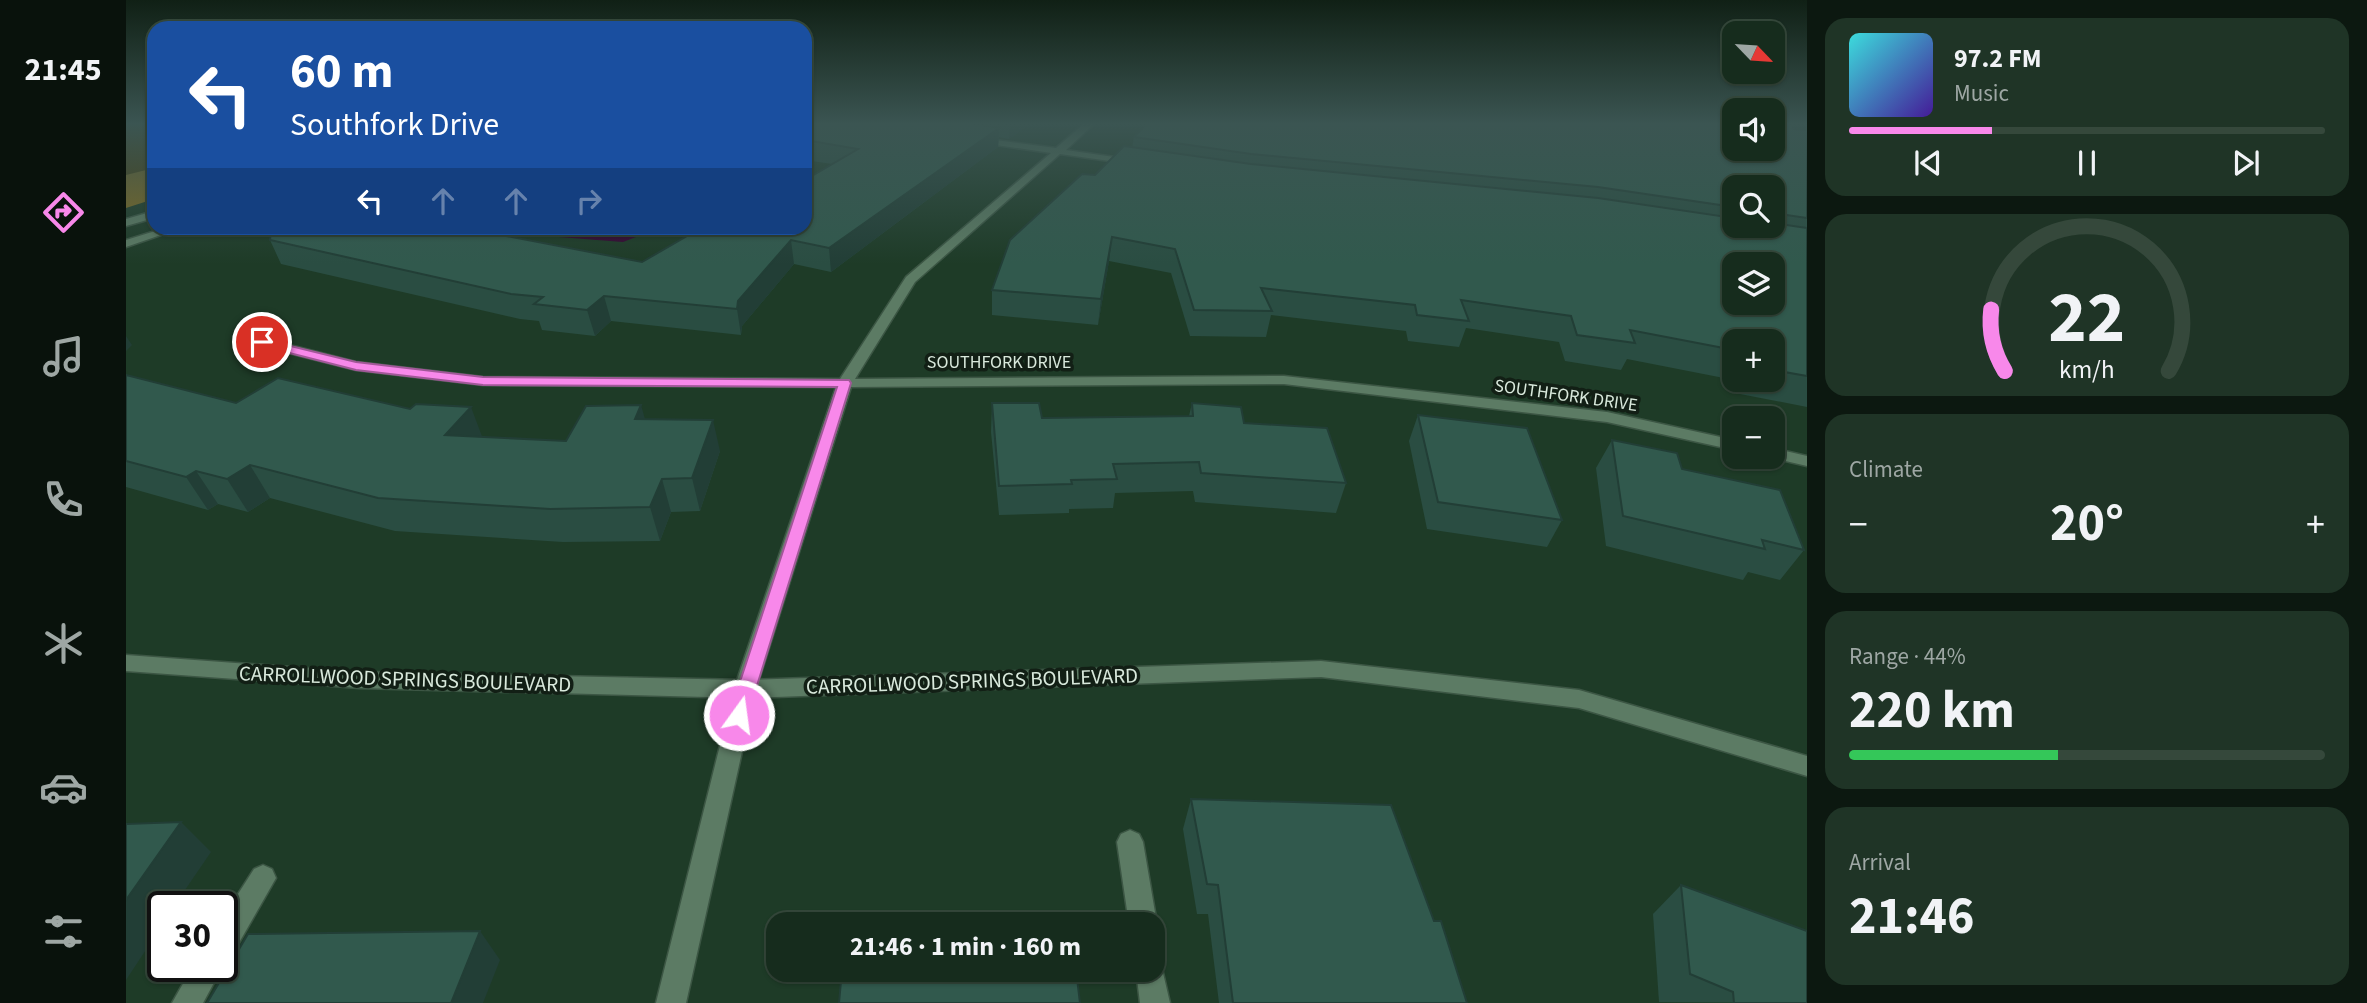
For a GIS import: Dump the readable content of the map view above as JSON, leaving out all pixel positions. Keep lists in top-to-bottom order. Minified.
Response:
{"streets":{"street":["SOUTHFORK DRIVE","CARROLLWOOD SPRINGS BOULEVARD"]},"north":"bottom right","page":{"tabs":"21:45","map_buttons":["+","−"],"turn":["60 m","Southfork Drive"],"song":["97.2 FM","Music"],"tile":["Climate",["Range · 44%","220 km"],["Arrival","21:46"]],"heat":["−","20°","+"],"limit":"30","trip":"21:46 · 1 min · 160 m","gauge":["22","km/h"]}}
